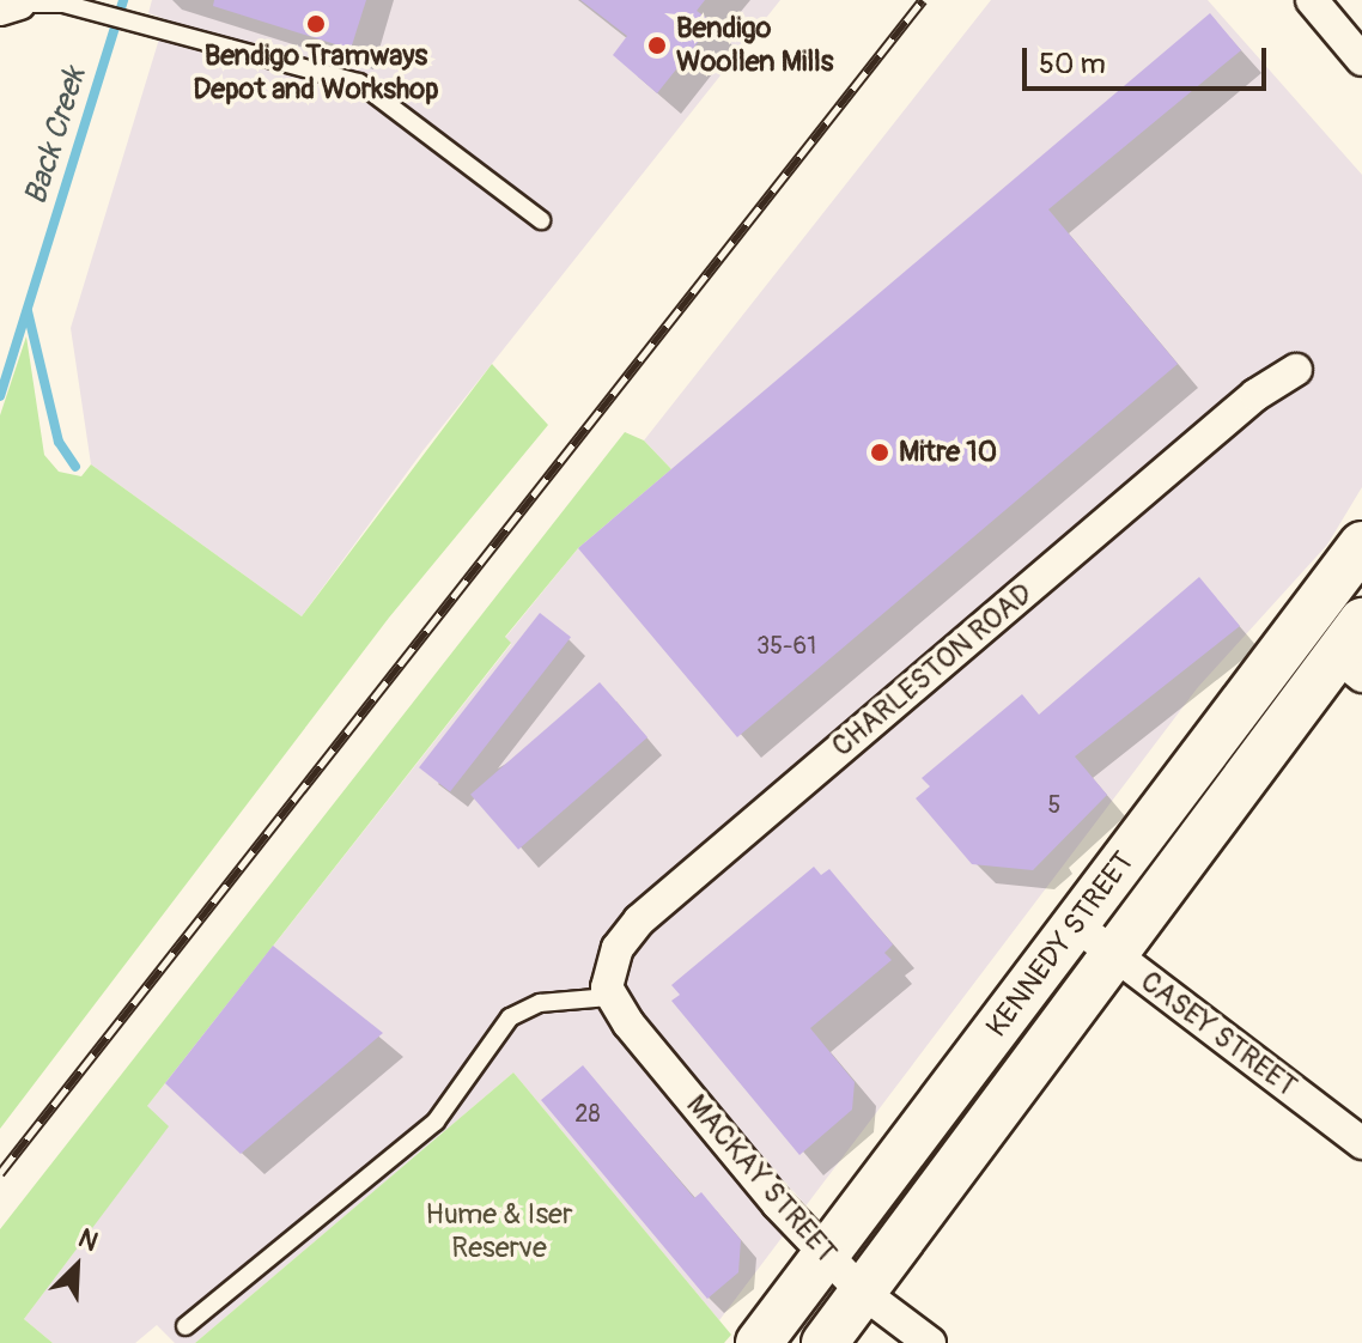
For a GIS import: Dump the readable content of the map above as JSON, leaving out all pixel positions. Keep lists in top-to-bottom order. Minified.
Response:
{"streets":{"street":["CHARLESTON ROAD","KENNEDY STREET","CASEY STREET","MACKAY STREET"]},"crossings":[["CHARLESTON ROAD","MACKAY STREET"],["KENNEDY STREET","CASEY STREET"],["KENNEDY STREET","MACKAY STREET"]],"water":["Back Creek"],"parks":["Hume & Iser Reserve"],"places":["Bendigo Tramways Depot and Workshop","Bendigo Woollen Mills","Mitre 10"],"house_numbers":["35-61","5","28"],"scale_bar":"50 m","north":"top right"}
